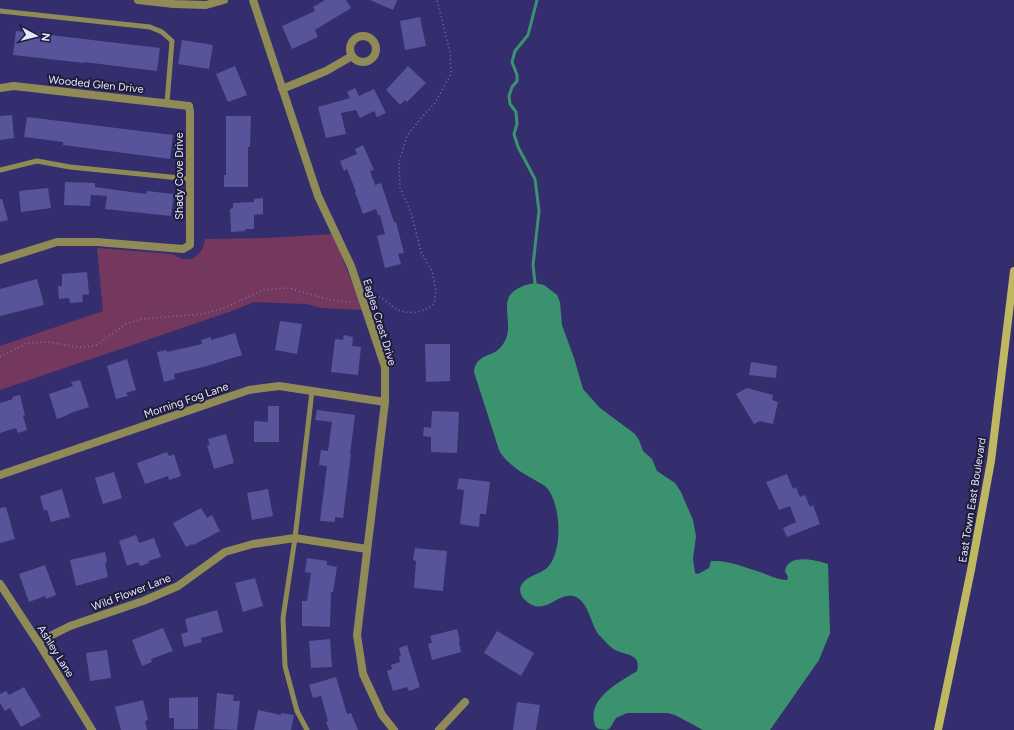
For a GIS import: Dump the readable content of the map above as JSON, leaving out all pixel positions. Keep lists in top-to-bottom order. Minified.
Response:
{"streets":{"street":["Wooded Glen Drive","Shady Cove Drive","Eagles Crest Drive","Morning Fog Lane","East Town East Boulevard","Wild Flower Lane","Ashley Lane"]},"crossings":[["Wooded Glen Drive","Shady Cove Drive"],["Eagles Crest Drive","Morning Fog Lane"],["Eagles Crest Drive","Wild Flower Lane"],["Wild Flower Lane","Ashley Lane"]],"north":"right"}
